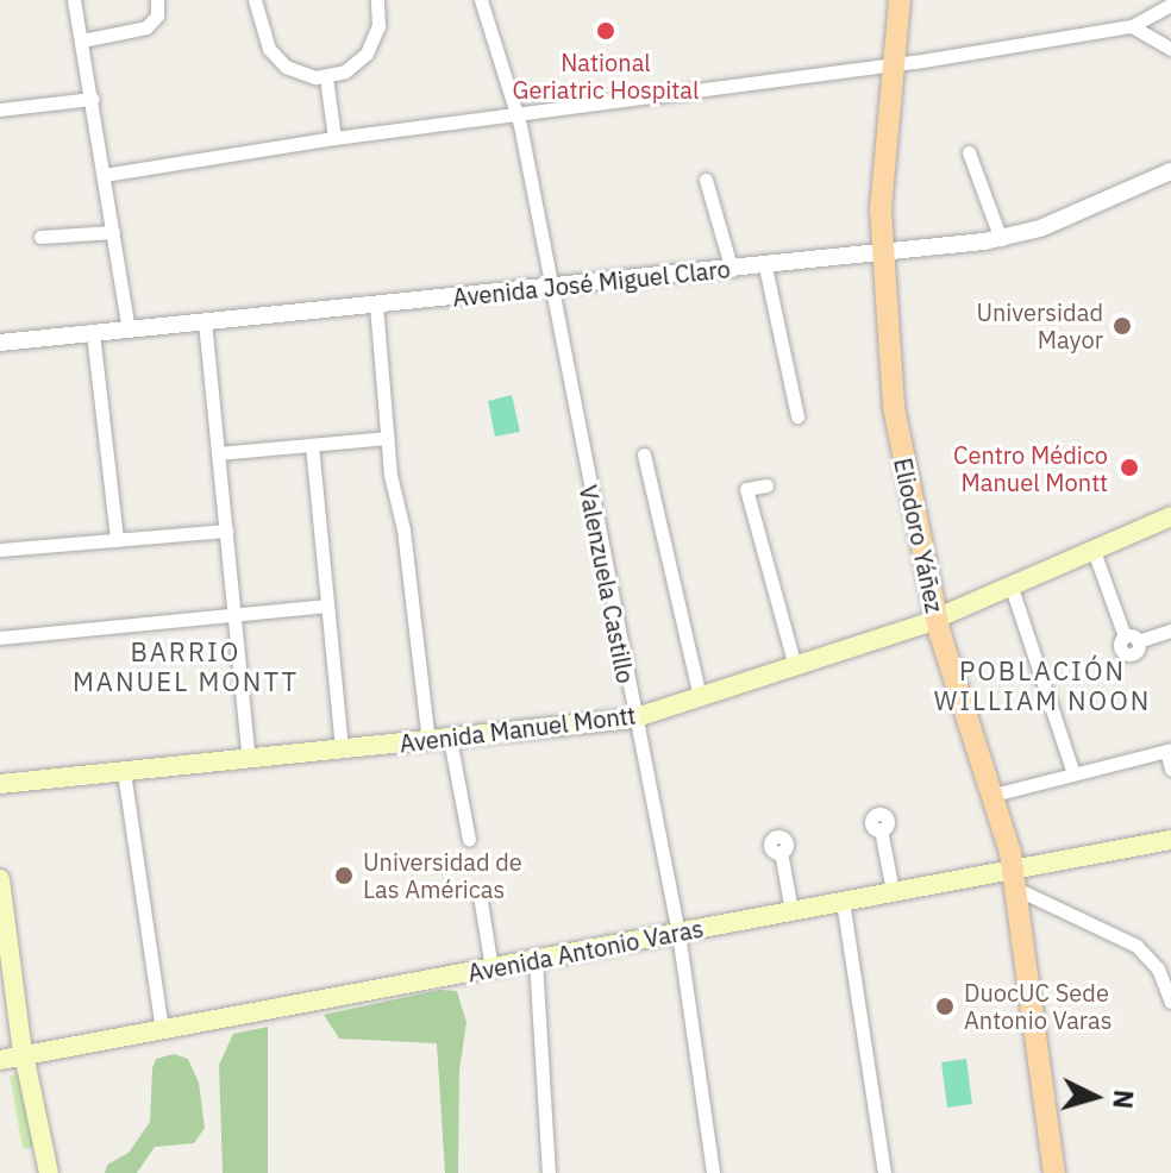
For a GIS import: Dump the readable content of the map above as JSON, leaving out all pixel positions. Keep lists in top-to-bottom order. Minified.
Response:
{"streets":{"main road":["Eliodoro Yáñez","Avenida Manuel Montt","Avenida Antonio Varas"],"street":["Avenida José Miguel Claro","Valenzuela Castillo"]},"crossings":[["Avenida José Miguel Claro","Eliodoro Yáñez"],["Avenida José Miguel Claro","Valenzuela Castillo"],["Eliodoro Yáñez","Avenida Manuel Montt"],["Eliodoro Yáñez","Avenida Antonio Varas"],["Valenzuela Castillo","Avenida Manuel Montt"],["Valenzuela Castillo","Avenida Antonio Varas"]],"districts":["BARRIO MANUEL MONTT","POBLACIÓN WILLIAM NOON"],"places":["National Geriatric Hospital","Universidad Mayor","Centro Médico Manuel Montt","Universidad de Las Américas","DuocUC Sede Antonio Varas"],"north":"right"}
